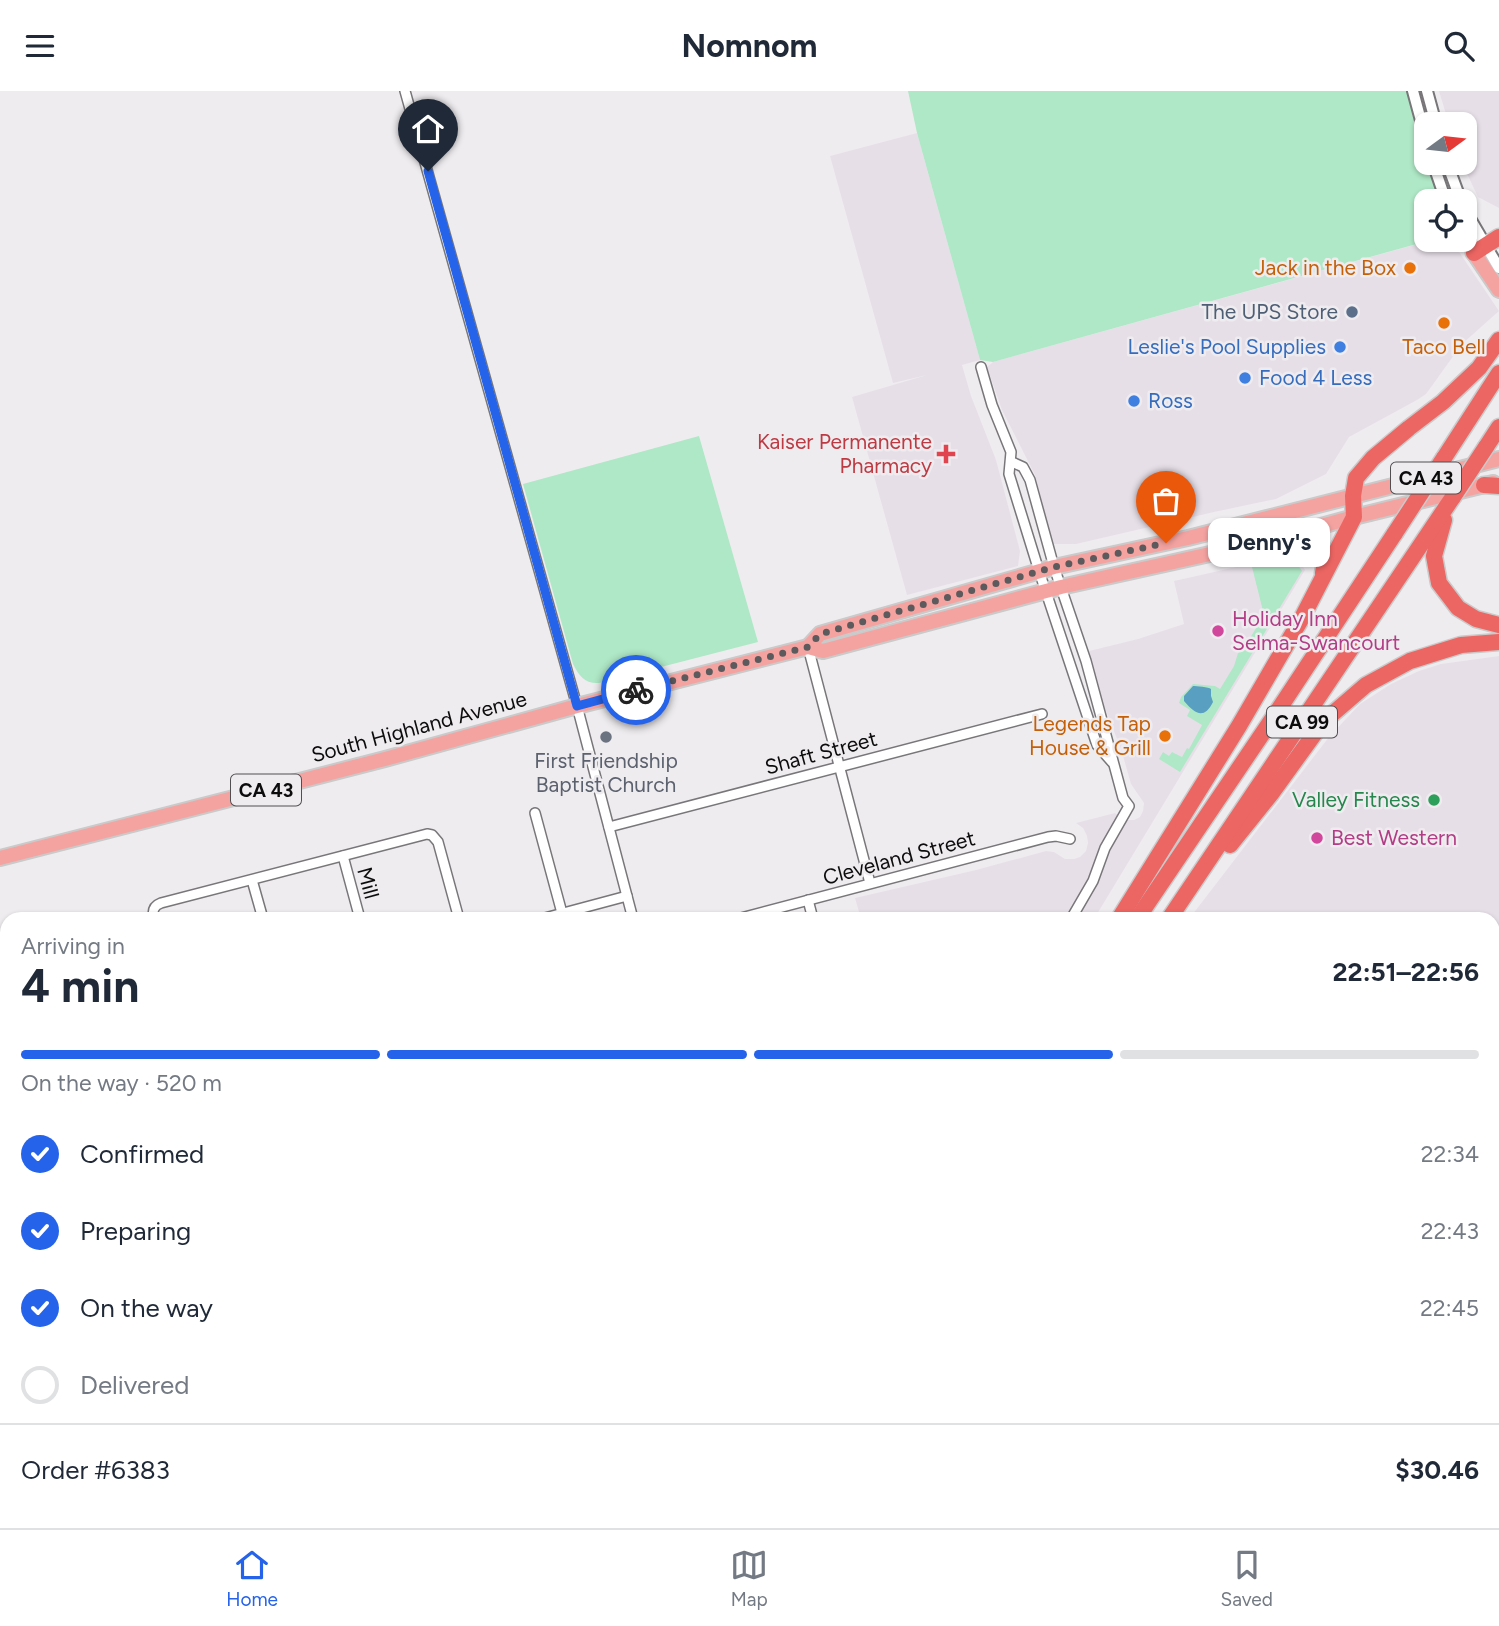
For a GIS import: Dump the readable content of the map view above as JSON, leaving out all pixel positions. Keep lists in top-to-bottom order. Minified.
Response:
{"streets":{"highway":["CA 99"],"main road":["CA 43","South Highland Avenue"],"street":["Shaft Street","Cleveland Street","Mill"]},"crossings":[["CA 43","South Highland Avenue"]],"places":{"other":["Jack in the Box","The UPS Store","Taco Bell","Leslie's Pool Supplies","Food 4 Less","Ross","Denny's","Holiday Inn Selma-Swancourt","Legends Tap House & Grill","First Friendship Baptist Church","Valley Fitness","Best Western"],"health":["Kaiser Permanente Pharmacy"]},"north":"right","page":{"header":"Nomnom","bubble":"Denny's","heading":["4 min","Arriving in","22:51–22:56"],"panel":["Order #6383","$30.46"],"bar":"On the way · 520 m","list":[["Confirmed","22:34"],["Preparing","22:43"],["On the way","22:45"],"Delivered"],"tabs":["Home","Map","Saved"]}}
